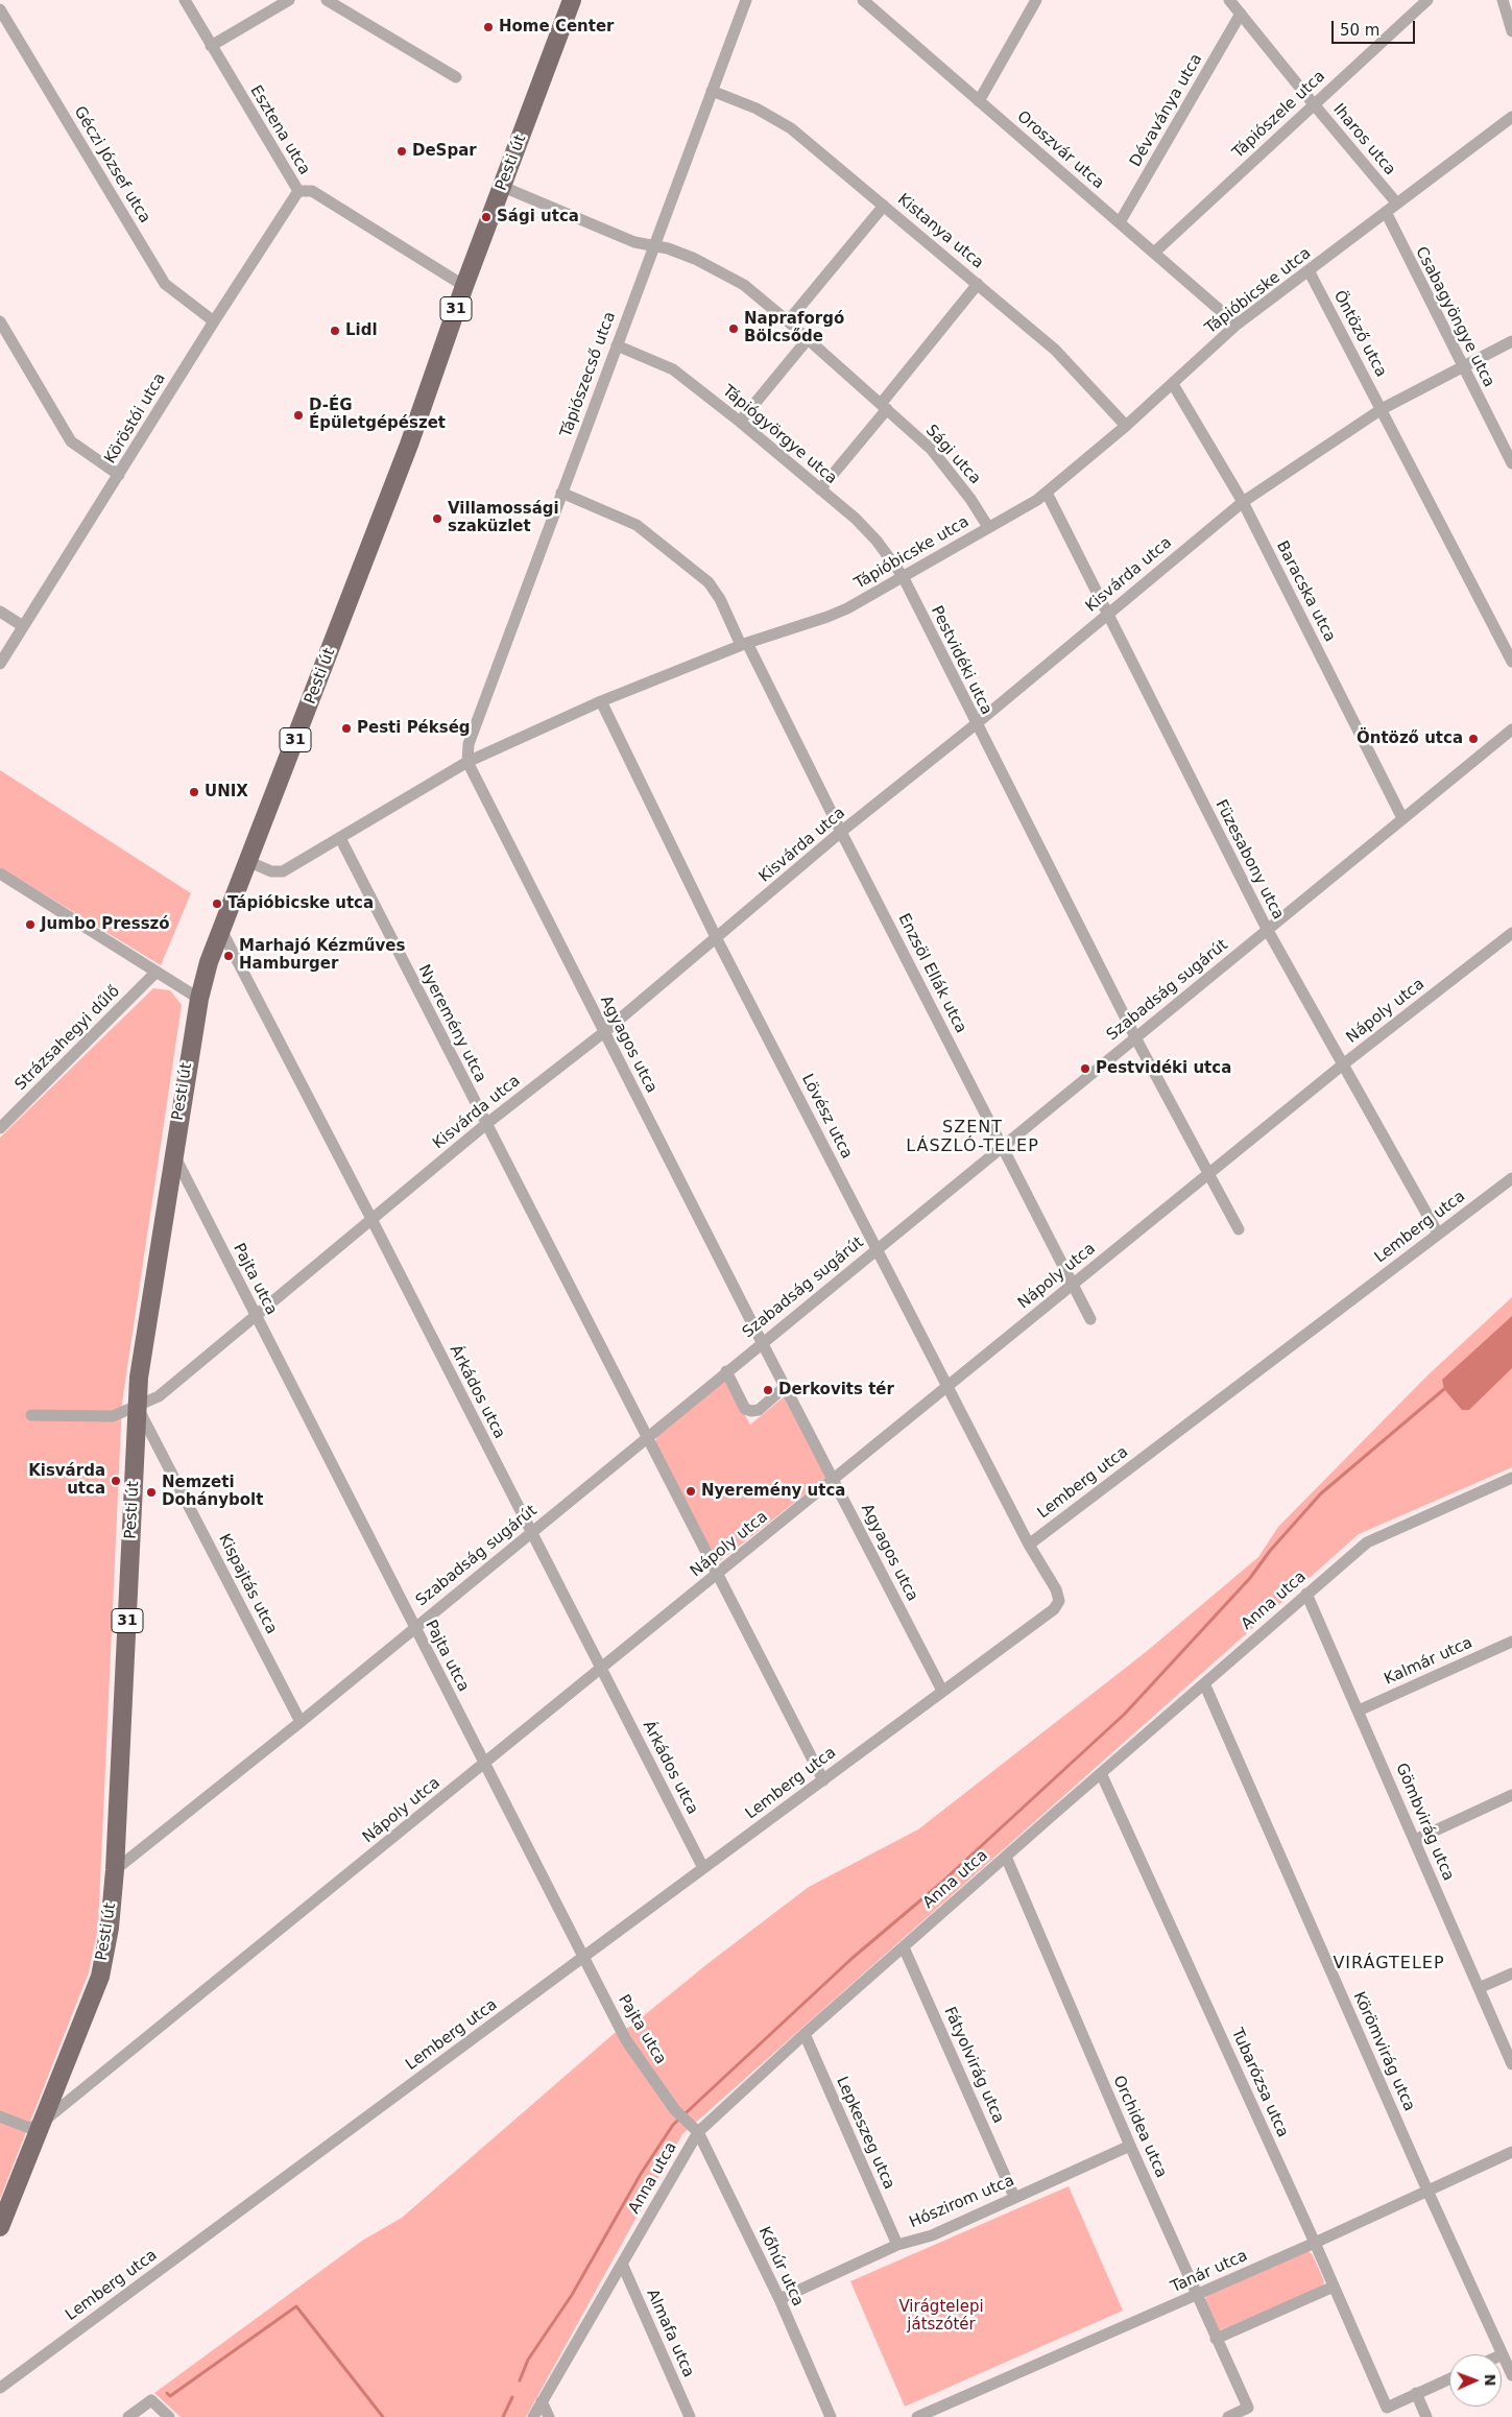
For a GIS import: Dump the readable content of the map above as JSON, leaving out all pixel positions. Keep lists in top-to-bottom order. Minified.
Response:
{"streets":{"main road":["Pesti út","31"],"street":["Dévaványa utca","Tápiószele utca","Esztena utca","Iharos utca","Oroszvár utca","Géczi József utca","Kistanya utca","Tápióbicske utca","Csabagyöngye utca","Öntöző utca","Tápiószecső utca","Köröstói utca","Tápiógyörgye utca","Sági utca","Kisvárda utca","Baracska utca","Pestvidéki utca","Füzesabony utca","Enzsöl Ellák utca","Szabadság sugárút","Nápoly utca","Nyeremény utca","Strázsahegyi dűlő","Agyagos utca","Lövész utca","Lemberg utca","Pajta utca","Árkádos utca","Kispajtás utca","Anna utca","Kalmár utca","Gömbvirág utca","Körömvirág utca","Fátyolvirág utca","Tubarózsa utca","Orchidea utca","Lepkeszeg utca","Hószirom utca","Kőhúr utca","Tanár utca","Almafa utca"]},"crossings":[["Dévaványa utca","Iharos utca"],["Dévaványa utca","Oroszvár utca"],["Tápiószele utca","Iharos utca"],["Tápiószele utca","Oroszvár utca"],["Esztena utca","Pesti út"],["Esztena utca","Köröstói utca"],["Iharos utca","Tápióbicske utca"],["Oroszvár utca","Tápióbicske utca"],["Pesti út","Tápióbicske utca"],["Pesti út","Sági utca"],["Pesti út","Kisvárda utca"],["Pesti út","Szabadság sugárút"],["Pesti út","Nápoly utca"],["Pesti út","Pajta utca"],["Pesti út","Árkádos utca"],["Pesti út","Kispajtás utca"],["Géczi József utca","Köröstói utca"],["Kistanya utca","Tápióbicske utca"],["Kistanya utca","Tápiószecső utca"],["Tápióbicske utca","Csabagyöngye utca"],["Tápióbicske utca","Öntöző utca"],["Tápióbicske utca","Tápiószecső utca"],["Tápióbicske utca","Tápiógyörgye utca"],["Tápióbicske utca","Sági utca"],["Tápióbicske utca","Baracska utca"],["Tápióbicske utca","Pestvidéki utca"],["Tápióbicske utca","Füzesabony utca"],["Tápióbicske utca","Enzsöl Ellák utca"],["Tápióbicske utca","Nyeremény utca"],["Tápióbicske utca","Agyagos utca"],["Tápióbicske utca","Lövész utca"],["Csabagyöngye utca","Kisvárda utca"],["Öntöző utca","Kisvárda utca"],["Tápiószecső utca","Tápiógyörgye utca"],["Tápiószecső utca","Sági utca"],["Tápiószecső utca","Enzsöl Ellák utca"],["Tápiószecső utca","Agyagos utca"],["Tápiógyörgye utca","Pestvidéki utca"],["Kisvárda utca","Baracska utca"],["Kisvárda utca","Pestvidéki utca"],["Kisvárda utca","Füzesabony utca"],["Kisvárda utca","Enzsöl Ellák utca"],["Kisvárda utca","Nyeremény utca"],["Kisvárda utca","Agyagos utca"],["Kisvárda utca","Lövész utca"],["Kisvárda utca","Pajta utca"],["Kisvárda utca","Árkádos utca"],["Kisvárda utca","Kispajtás utca"],["Baracska utca","Szabadság sugárút"],["Pestvidéki utca","Szabadság sugárút"],["Pestvidéki utca","Nápoly utca"],["Füzesabony utca","Szabadság sugárút"],["Füzesabony utca","Nápoly utca"],["Füzesabony utca","Lemberg utca"],["Enzsöl Ellák utca","Szabadság sugárút"],["Enzsöl Ellák utca","Nápoly utca"],["Szabadság sugárút","Nyeremény utca"],["Szabadság sugárút","Agyagos utca"],["Szabadság sugárút","Lövész utca"],["Szabadság sugárút","Pajta utca"],["Szabadság sugárút","Árkádos utca"],["Szabadság sugárút","Kispajtás utca"],["Nápoly utca","Nyeremény utca"],["Nápoly utca","Agyagos utca"],["Nápoly utca","Lövész utca"],["Nápoly utca","Pajta utca"],["Nápoly utca","Árkádos utca"],["Nyeremény utca","Lemberg utca"],["Agyagos utca","Lemberg utca"],["Lövész utca","Lemberg utca"],["Lemberg utca","Pajta utca"],["Lemberg utca","Árkádos utca"],["Pajta utca","Anna utca"],["Pajta utca","Kőhúr utca"],["Anna utca","Gömbvirág utca"],["Anna utca","Körömvirág utca"],["Anna utca","Fátyolvirág utca"],["Anna utca","Tubarózsa utca"],["Anna utca","Orchidea utca"],["Anna utca","Lepkeszeg utca"],["Anna utca","Kőhúr utca"],["Anna utca","Almafa utca"],["Kalmár utca","Gömbvirág utca"],["Körömvirág utca","Tanár utca"],["Fátyolvirág utca","Hószirom utca"],["Tubarózsa utca","Tanár utca"],["Orchidea utca","Hószirom utca"],["Orchidea utca","Tanár utca"],["Lepkeszeg utca","Hószirom utca"],["Hószirom utca","Kőhúr utca"]],"districts":["SZENT LÁSZLÓ-TELEP","VIRÁGTELEP"],"parks":["Virágtelepi játszótér"],"places":["Home Center","DeSpar","Sági utca","Napraforgó Bölcsőde","Lidl","D-ÉG Épületgépészet","Villamossági szaküzlet","Pesti Pékség","Öntöző utca","UNIX","Tápióbicske utca","Jumbo Presszó","Marhajó Kézműves Hamburger","Pestvidéki utca","Derkovits tér","Kisvárda utca","Nyeremény utca","Nemzeti Dohánybolt"],"scale_bar":"50 m","north":"right"}
